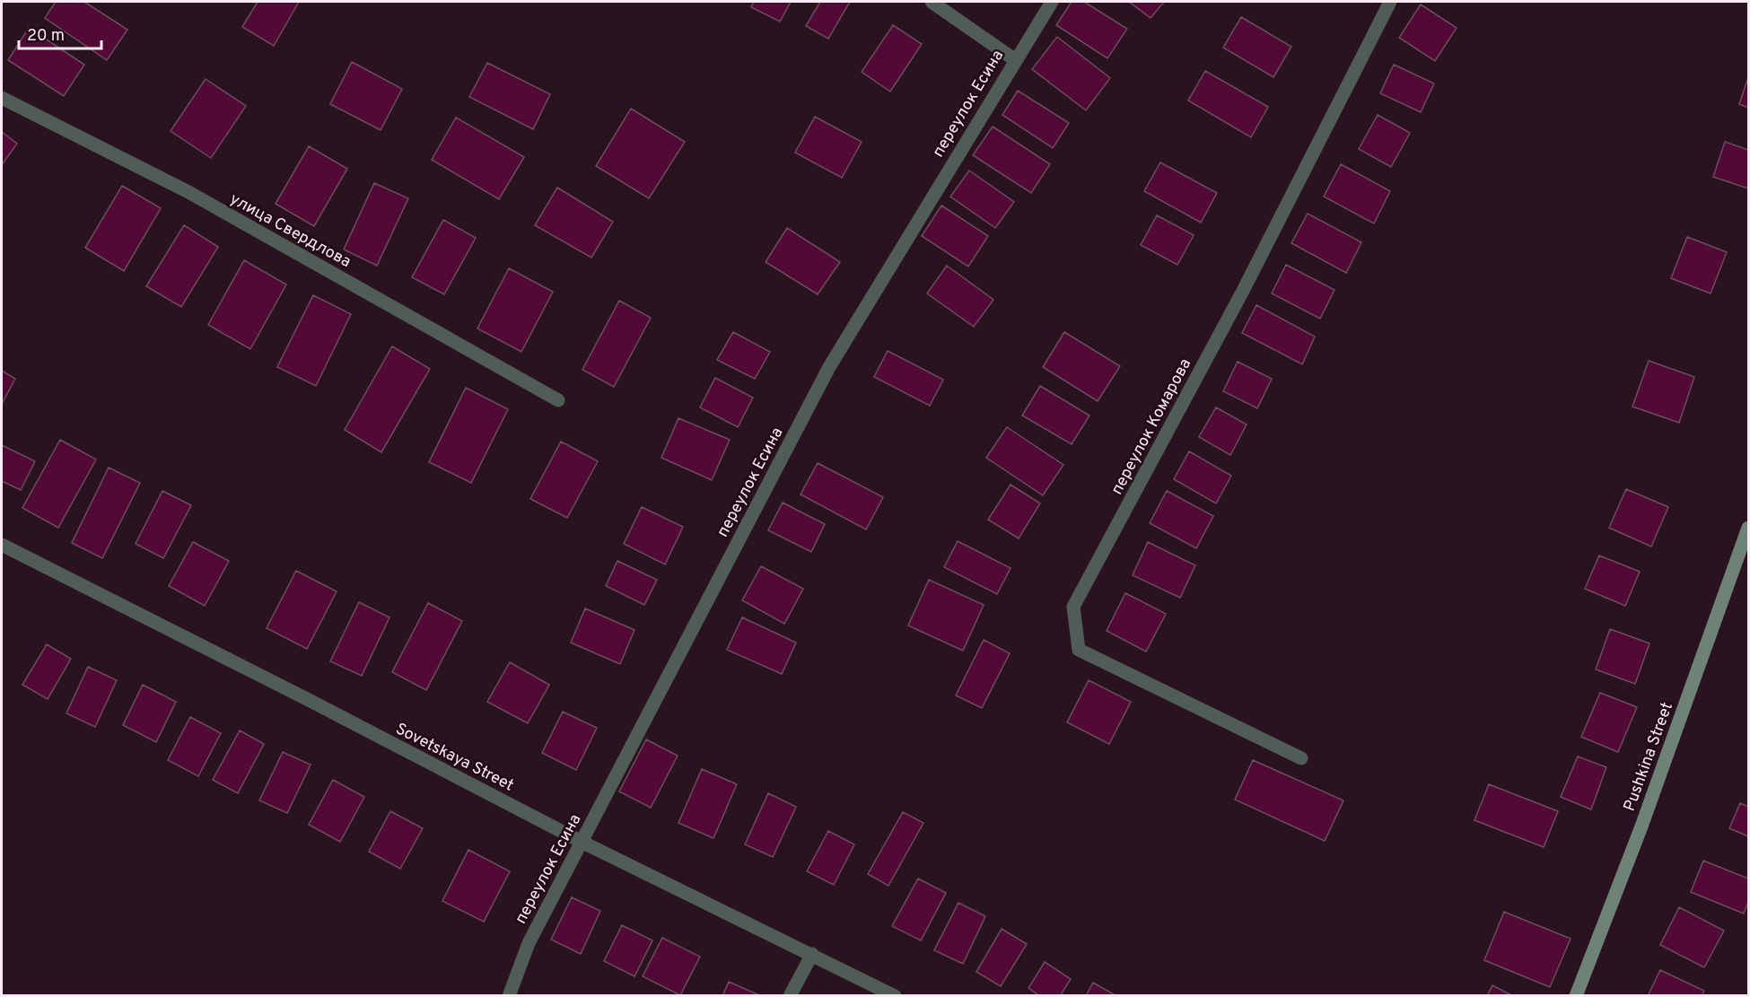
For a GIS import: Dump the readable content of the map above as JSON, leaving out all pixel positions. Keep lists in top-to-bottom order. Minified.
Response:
{"streets":{"main road":["Pushkina Street"],"street":["переулок Есина","улица Свердлова","переулок Комарова","Sovetskaya Street"]},"crossings":[["переулок Есина","Sovetskaya Street"]],"scale_bar":"20 m"}
